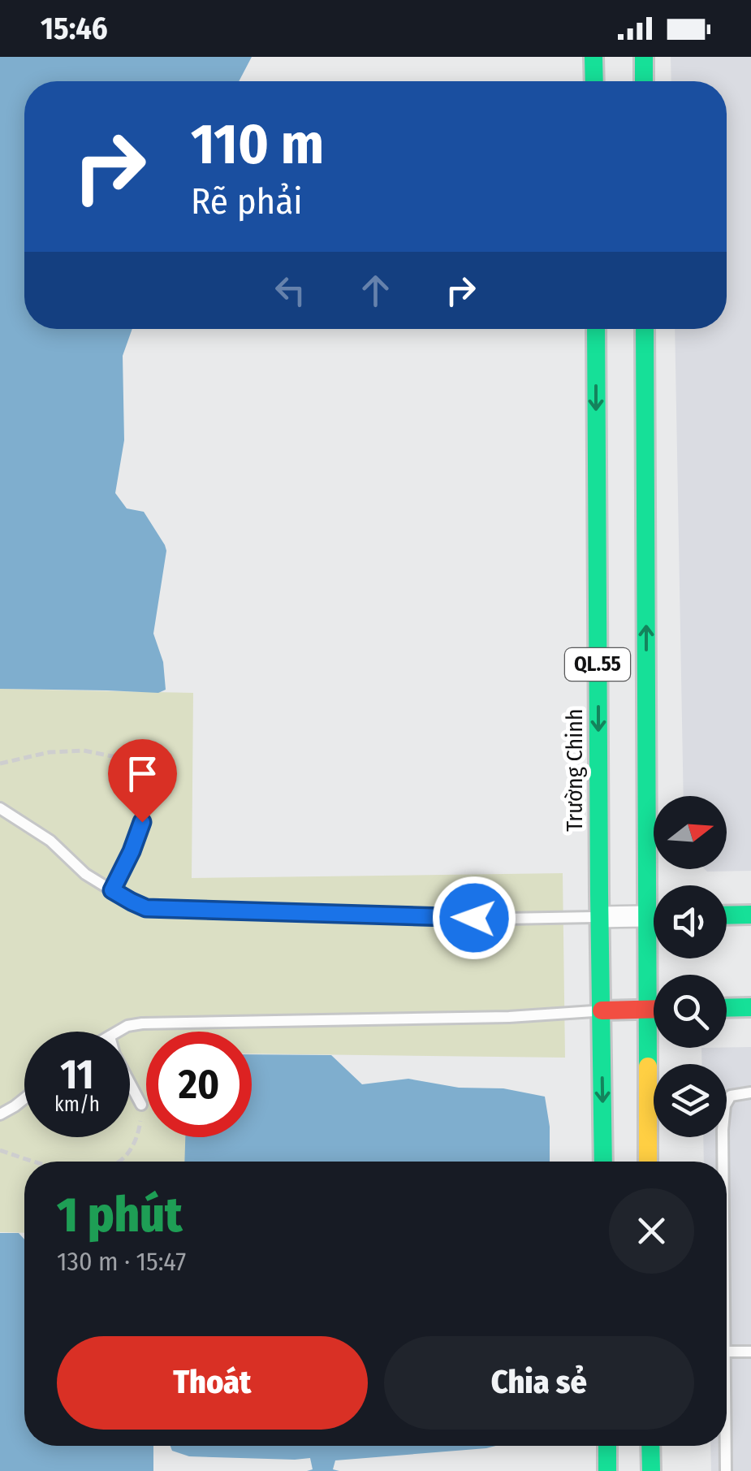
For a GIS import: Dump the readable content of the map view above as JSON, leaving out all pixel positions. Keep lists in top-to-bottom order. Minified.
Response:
{"streets":{"main road":["QL.55","Trường Chinh"]},"north":"right","page":{"status":"15:46","turn":["110 m","Rẽ phải"],"speed":"11 km/h","limit":"20","heading":["1 phút","130 m · 15:47"],"buttons":["Thoát","Chia sẻ"]}}
